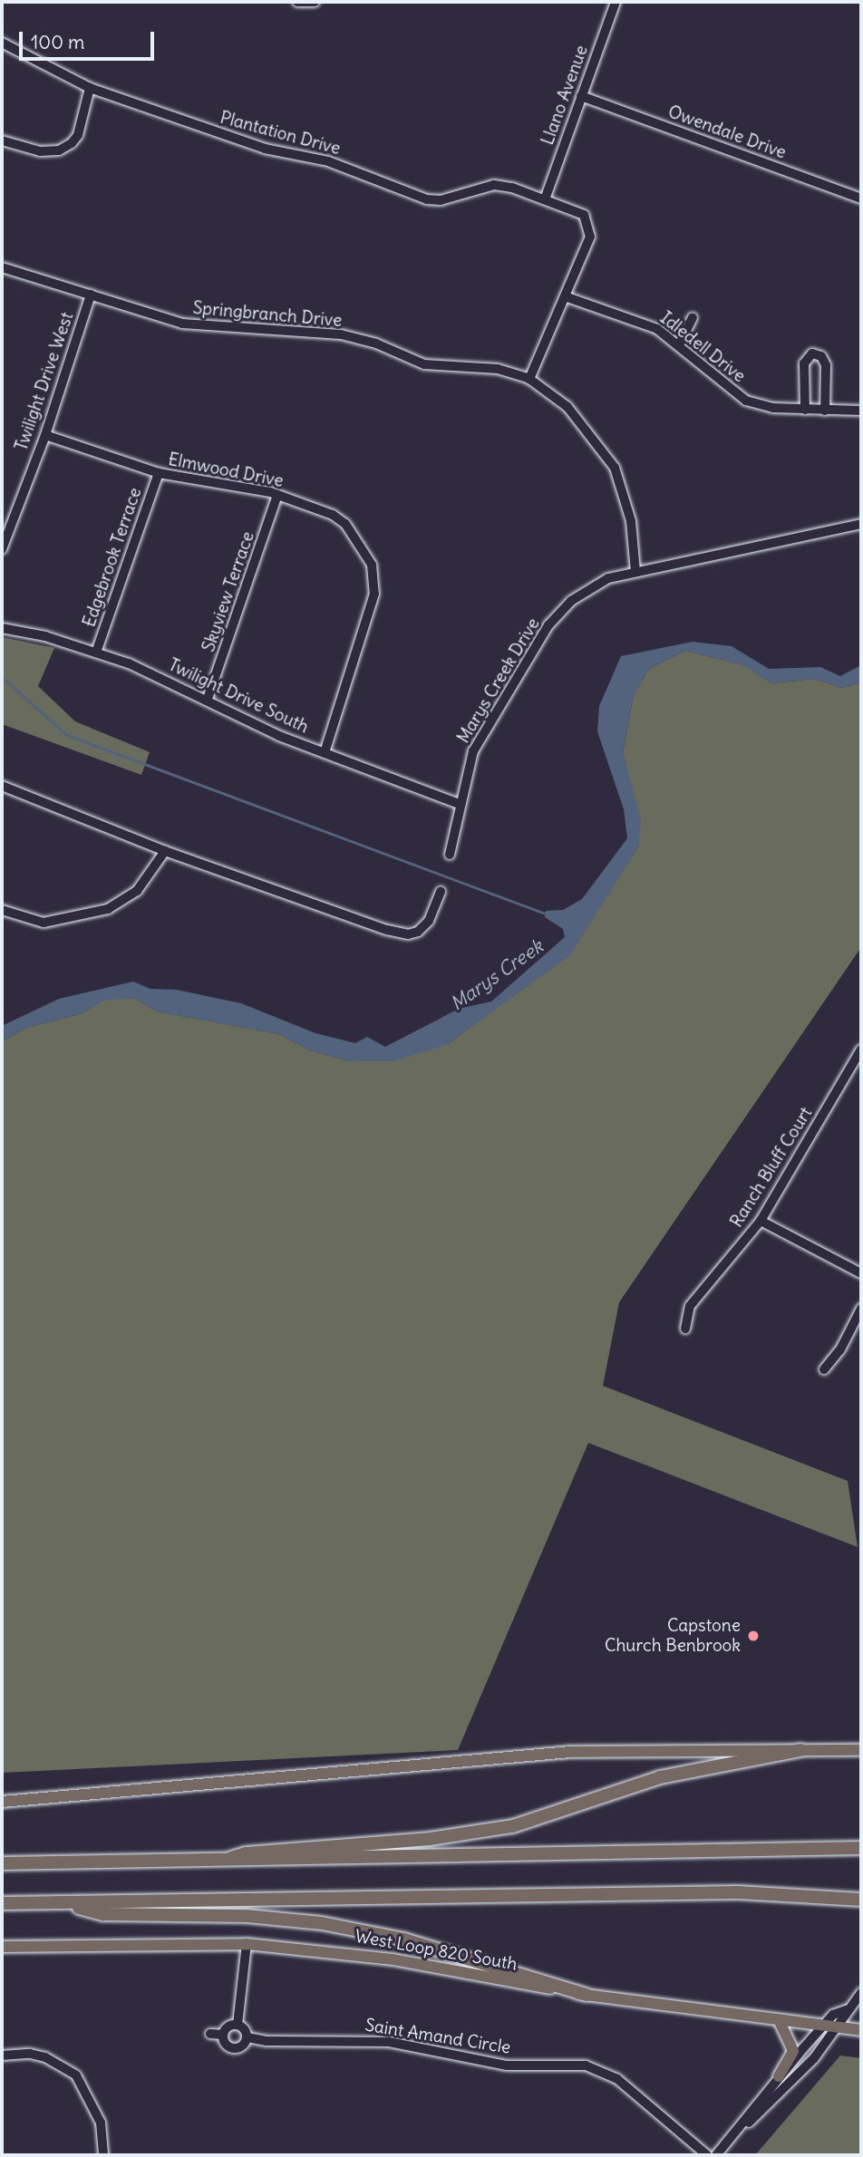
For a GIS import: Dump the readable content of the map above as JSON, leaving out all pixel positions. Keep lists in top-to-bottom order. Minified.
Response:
{"streets":{"main road":["West Loop 820 South"],"street":["Llano Avenue","Owendale Drive","Plantation Drive","Springbranch Drive","Idledell Drive","Twilight Drive West","Elmwood Drive","Edgebrook Terrace","Skyview Terrace","Marys Creek Drive","Twilight Drive South","Ranch Bluff Court","Saint Amand Circle"]},"crossings":[["Llano Avenue","Owendale Drive"],["Llano Avenue","Plantation Drive"],["Plantation Drive","Idledell Drive"],["Springbranch Drive","Twilight Drive West"],["Springbranch Drive","Marys Creek Drive"],["Twilight Drive West","Elmwood Drive"],["Elmwood Drive","Edgebrook Terrace"],["Elmwood Drive","Skyview Terrace"],["Elmwood Drive","Twilight Drive South"],["Edgebrook Terrace","Twilight Drive South"],["Skyview Terrace","Twilight Drive South"],["Marys Creek Drive","Twilight Drive South"]],"water":["Marys Creek"],"places":["Capstone Church Benbrook"],"scale_bar":"100 m"}
